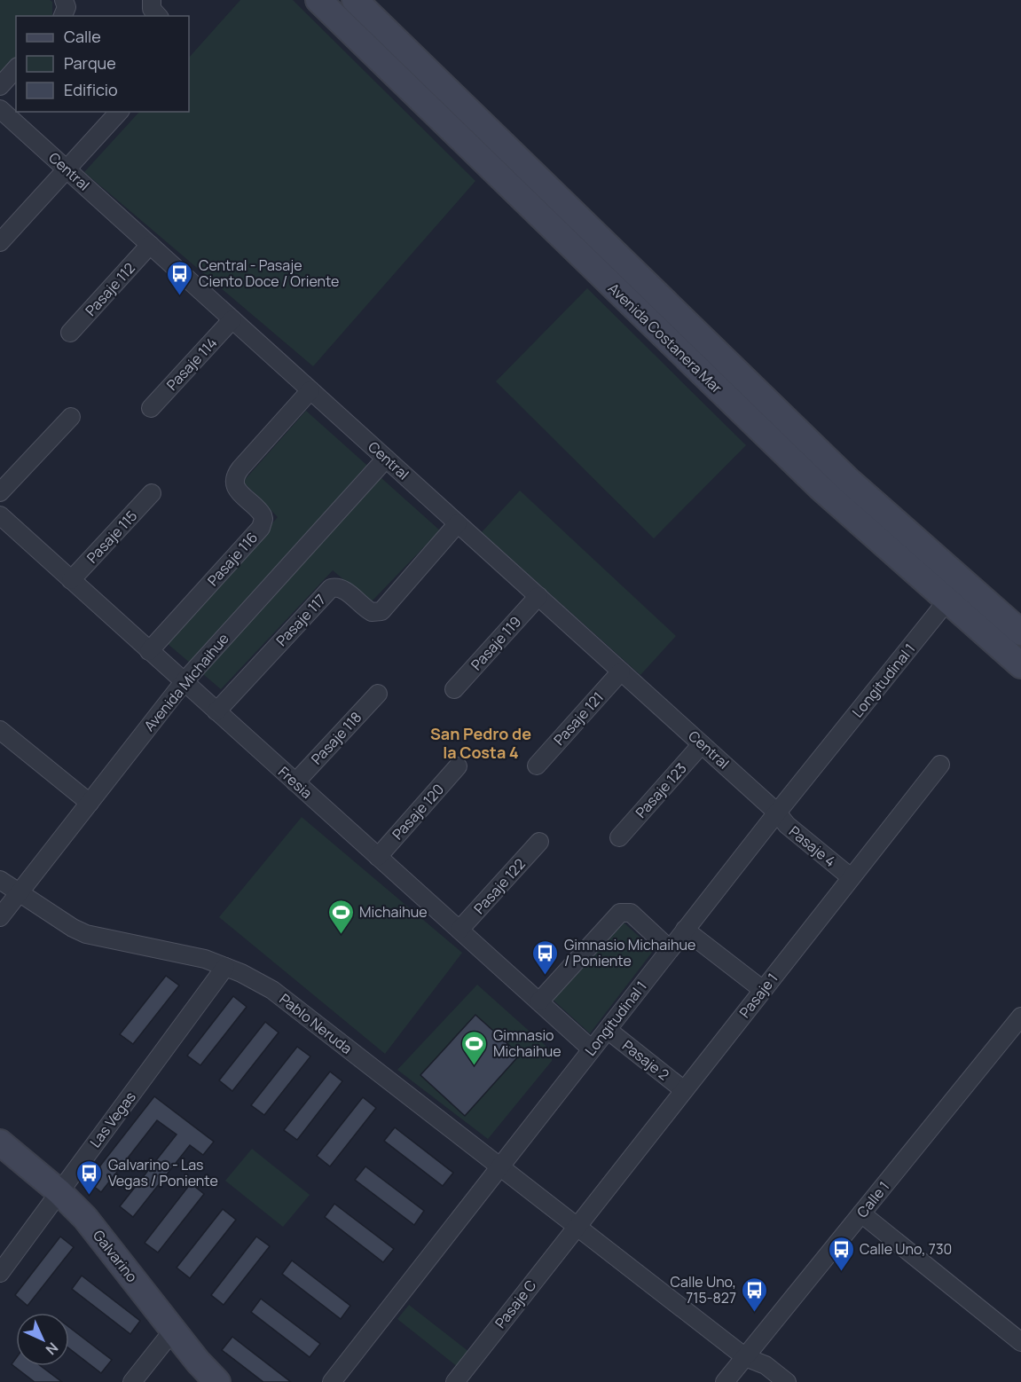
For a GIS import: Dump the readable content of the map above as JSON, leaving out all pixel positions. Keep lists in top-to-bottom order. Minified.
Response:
{"streets":{"main road":["Avenida Costanera Mar","Galvarino"],"street":["Central","Pasaje 112","Pasaje 114","Pasaje 115","Pasaje 116","Pasaje 117","Pasaje 119","Longitudinal 1","Avenida Michaihue","Pasaje 121","Pasaje 118","Fresia","Pasaje 123","Pasaje 120","Pasaje 4","Pasaje 122","Pasaje 1","Pablo Neruda","Pasaje 2","Las Vegas","Calle 1","Pasaje C"]},"crossings":[["Central","Pasaje 112"],["Central","Pasaje 114"],["Central","Pasaje 116"],["Central","Pasaje 117"],["Central","Pasaje 119"],["Central","Longitudinal 1"],["Central","Avenida Michaihue"],["Central","Pasaje 121"],["Central","Pasaje 123"],["Central","Pasaje 4"],["Avenida Costanera Mar","Longitudinal 1"],["Pasaje 115","Fresia"],["Pasaje 116","Fresia"],["Pasaje 117","Fresia"],["Longitudinal 1","Fresia"],["Longitudinal 1","Pasaje 4"],["Longitudinal 1","Pablo Neruda"],["Longitudinal 1","Pasaje 2"],["Avenida Michaihue","Fresia"],["Avenida Michaihue","Pablo Neruda"],["Pasaje 118","Fresia"],["Fresia","Pasaje 120"],["Fresia","Pasaje 122"],["Pasaje 4","Pasaje 1"],["Pasaje 1","Pablo Neruda"],["Pasaje 1","Pasaje 2"],["Pasaje 1","Pasaje C"],["Pablo Neruda","Las Vegas"],["Pablo Neruda","Calle 1"],["Pablo Neruda","Pasaje C"],["Las Vegas","Galvarino"]],"districts":["San Pedro de la Costa 4"],"places":{"bus stop":["Central - Pasaje Ciento Doce / Oriente","Gimnasio Michaihue / Poniente","Galvarino - Las Vegas / Poniente","Calle Uno, 730","Calle Uno, 715-827"],"sports":["Michaihue","Gimnasio Michaihue"]},"legend":["Calle","Parque","Edificio"],"north":"bottom right"}
